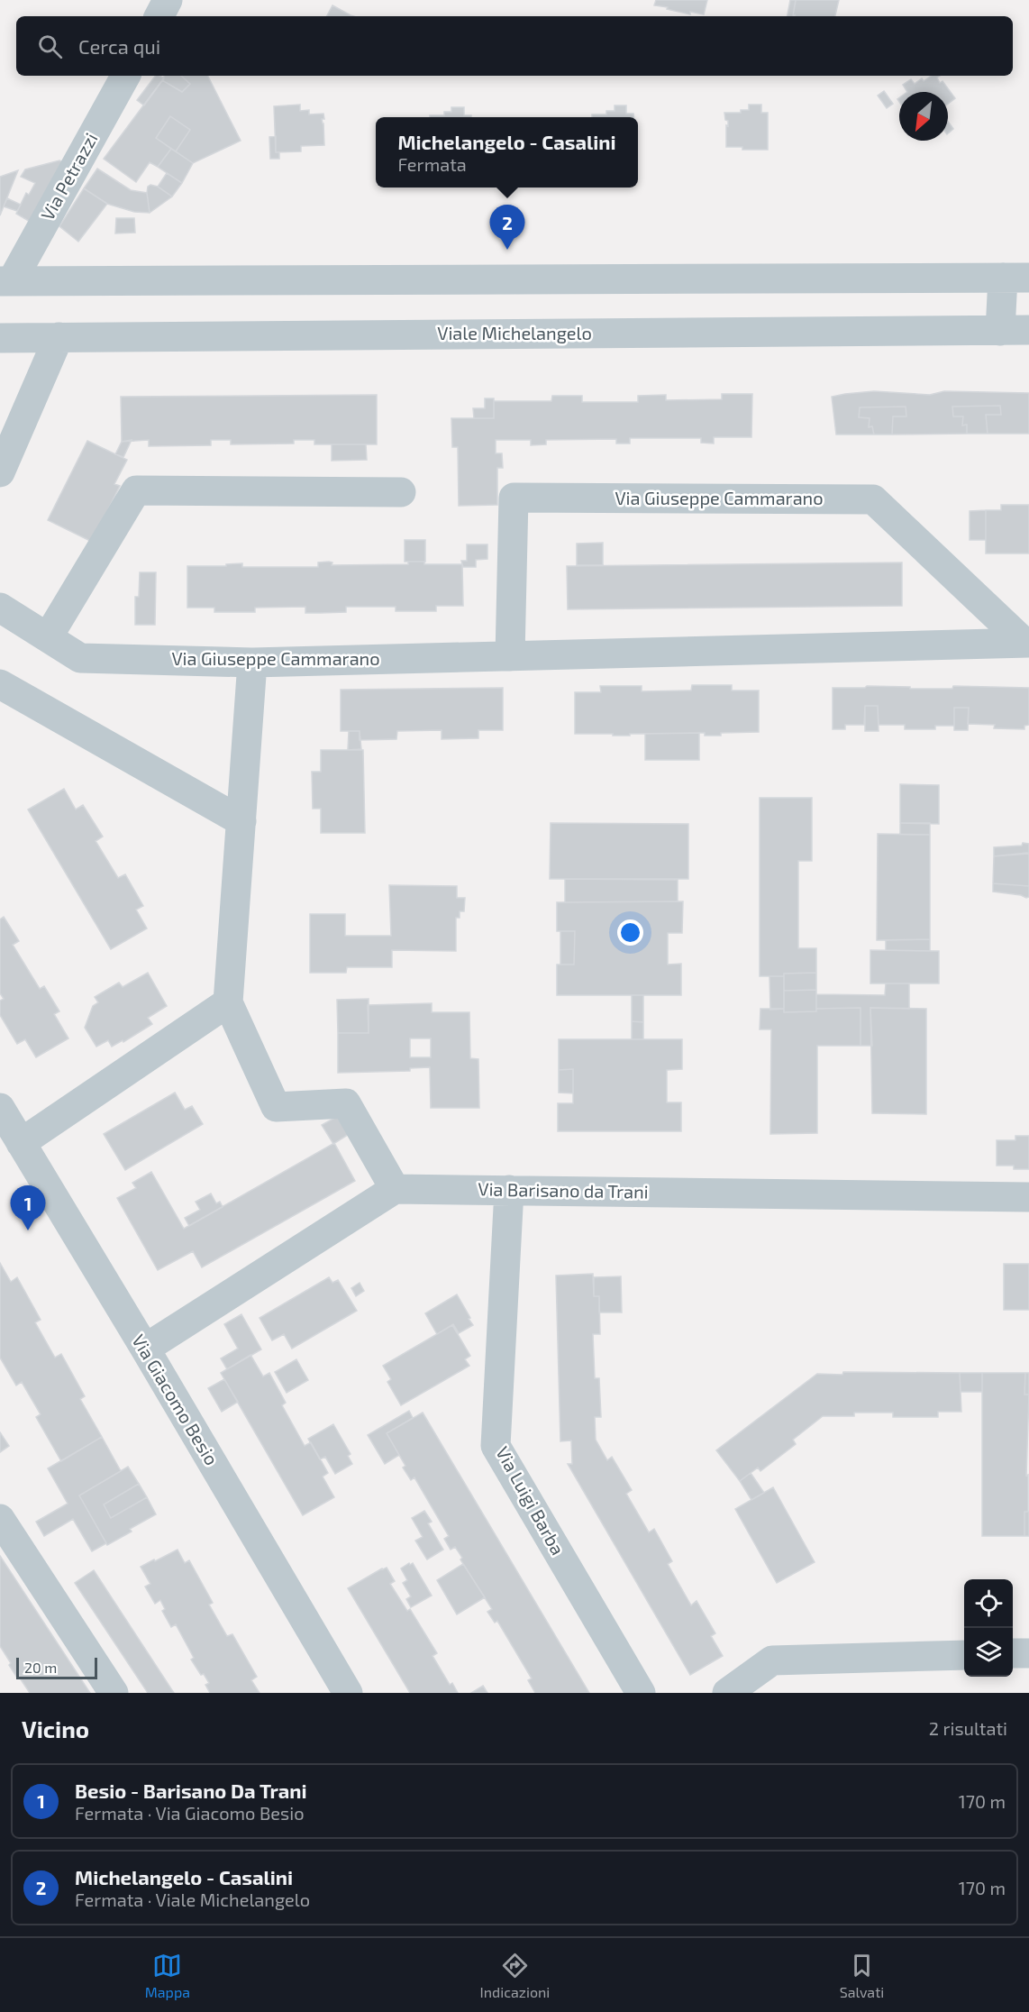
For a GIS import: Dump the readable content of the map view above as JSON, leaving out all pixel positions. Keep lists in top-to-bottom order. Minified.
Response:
{"streets":{"street":["Via Petrazzi","Viale Michelangelo","Via Giuseppe Cammarano","Via Barisano da Trani","Via Giacomo Besio","Via Luigi Barba"]},"crossings":[["Via Barisano da Trani","Via Luigi Barba"]],"scale_bar":"20 m","north":"bottom left","page":{"search":"Cerca qui","popup":["Michelangelo - Casalini","Fermata"],"pins":["2","1"],"scale":"20 m","heading":["Vicino","2 risultati"],"list":[{"mark":"1","name":"Besio - Barisano Da Trani","note":"Fermata · Via Giacomo Besio","value":"170 m"},{"mark":"2","name":"Michelangelo - Casalini","note":"Fermata · Viale Michelangelo","value":"170 m"}],"nav":["Mappa","Indicazioni","Salvati"]}}
